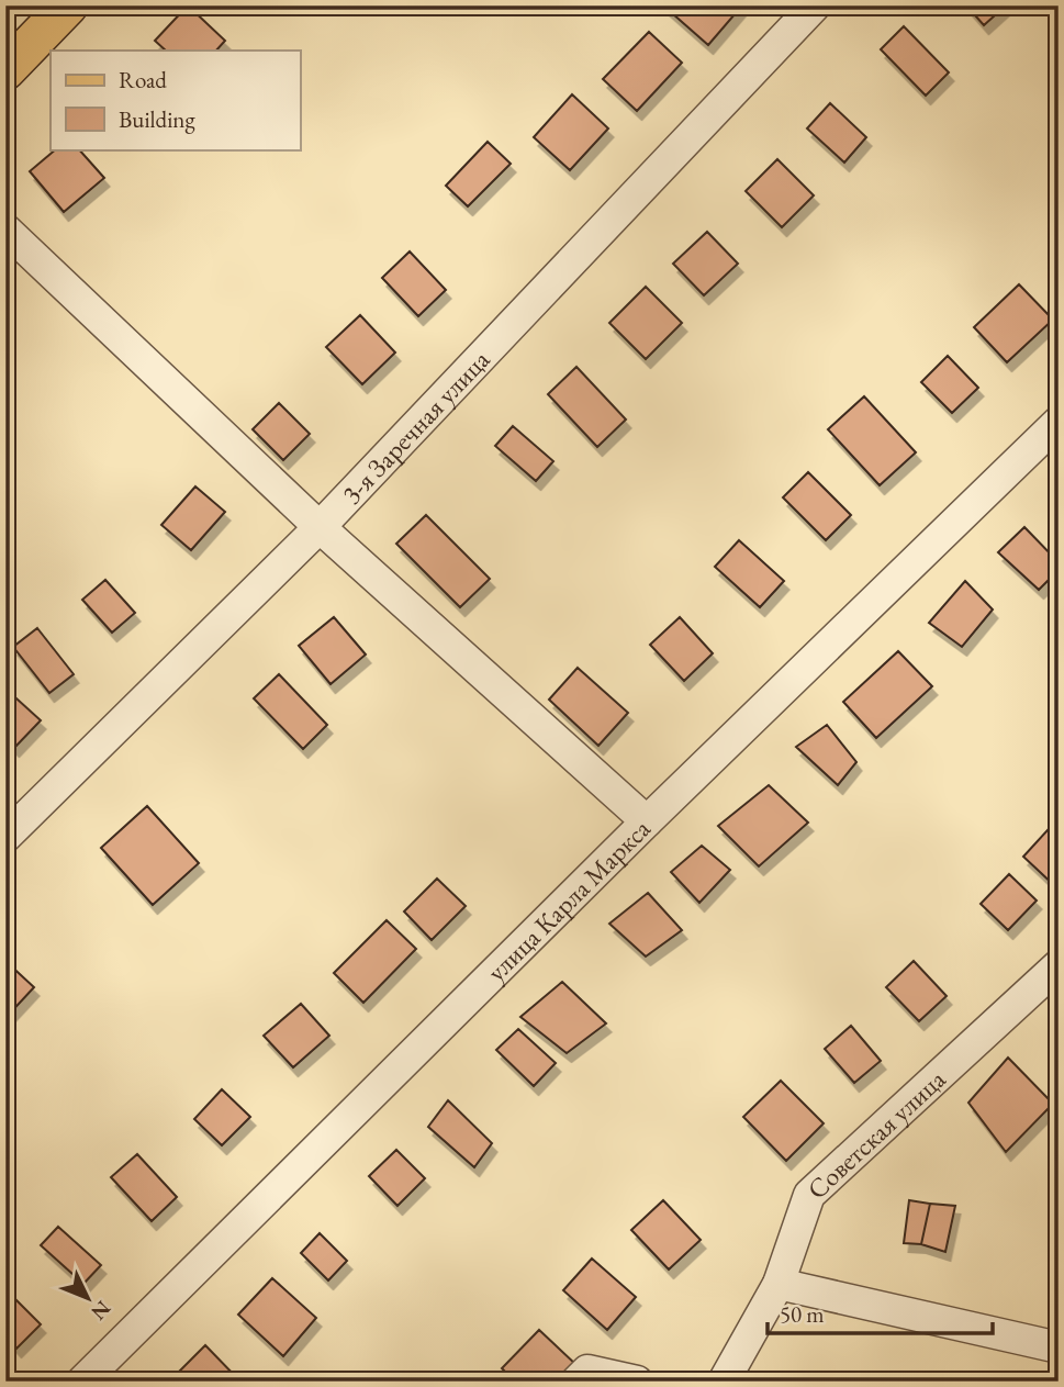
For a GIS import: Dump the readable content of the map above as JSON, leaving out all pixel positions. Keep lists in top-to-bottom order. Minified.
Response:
{"streets":{"street":["3-я Заречная улица","улица Карла Маркса","Советская улица"]},"legend":["Road","Building"],"scale_bar":"50 m","north":"bottom right"}
